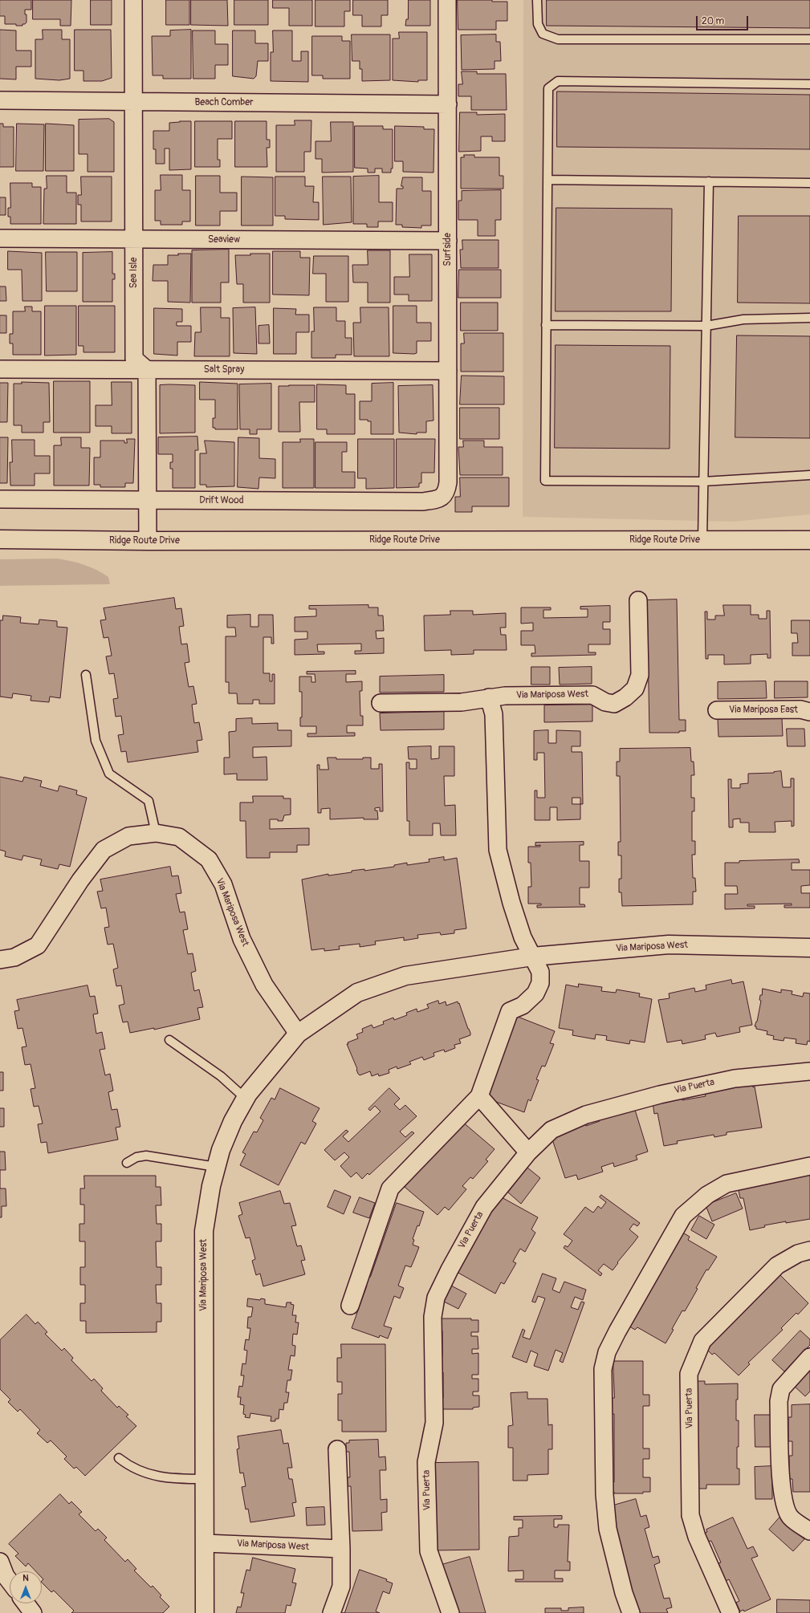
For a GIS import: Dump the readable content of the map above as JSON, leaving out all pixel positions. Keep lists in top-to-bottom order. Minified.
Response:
{"streets":{"street":["Beach Comber","Seaview","Surfside","Sea Isle","Salt Spray","Drift Wood","Ridge Route Drive","Via Mariposa West","Via Mariposa East","Via Puerta"]},"crossings":[["Beach Comber","Surfside"],["Beach Comber","Sea Isle"],["Seaview","Surfside"],["Seaview","Sea Isle"],["Surfside","Salt Spray"],["Surfside","Drift Wood"],["Sea Isle","Salt Spray"]],"scale_bar":"20 m","north":"top"}
